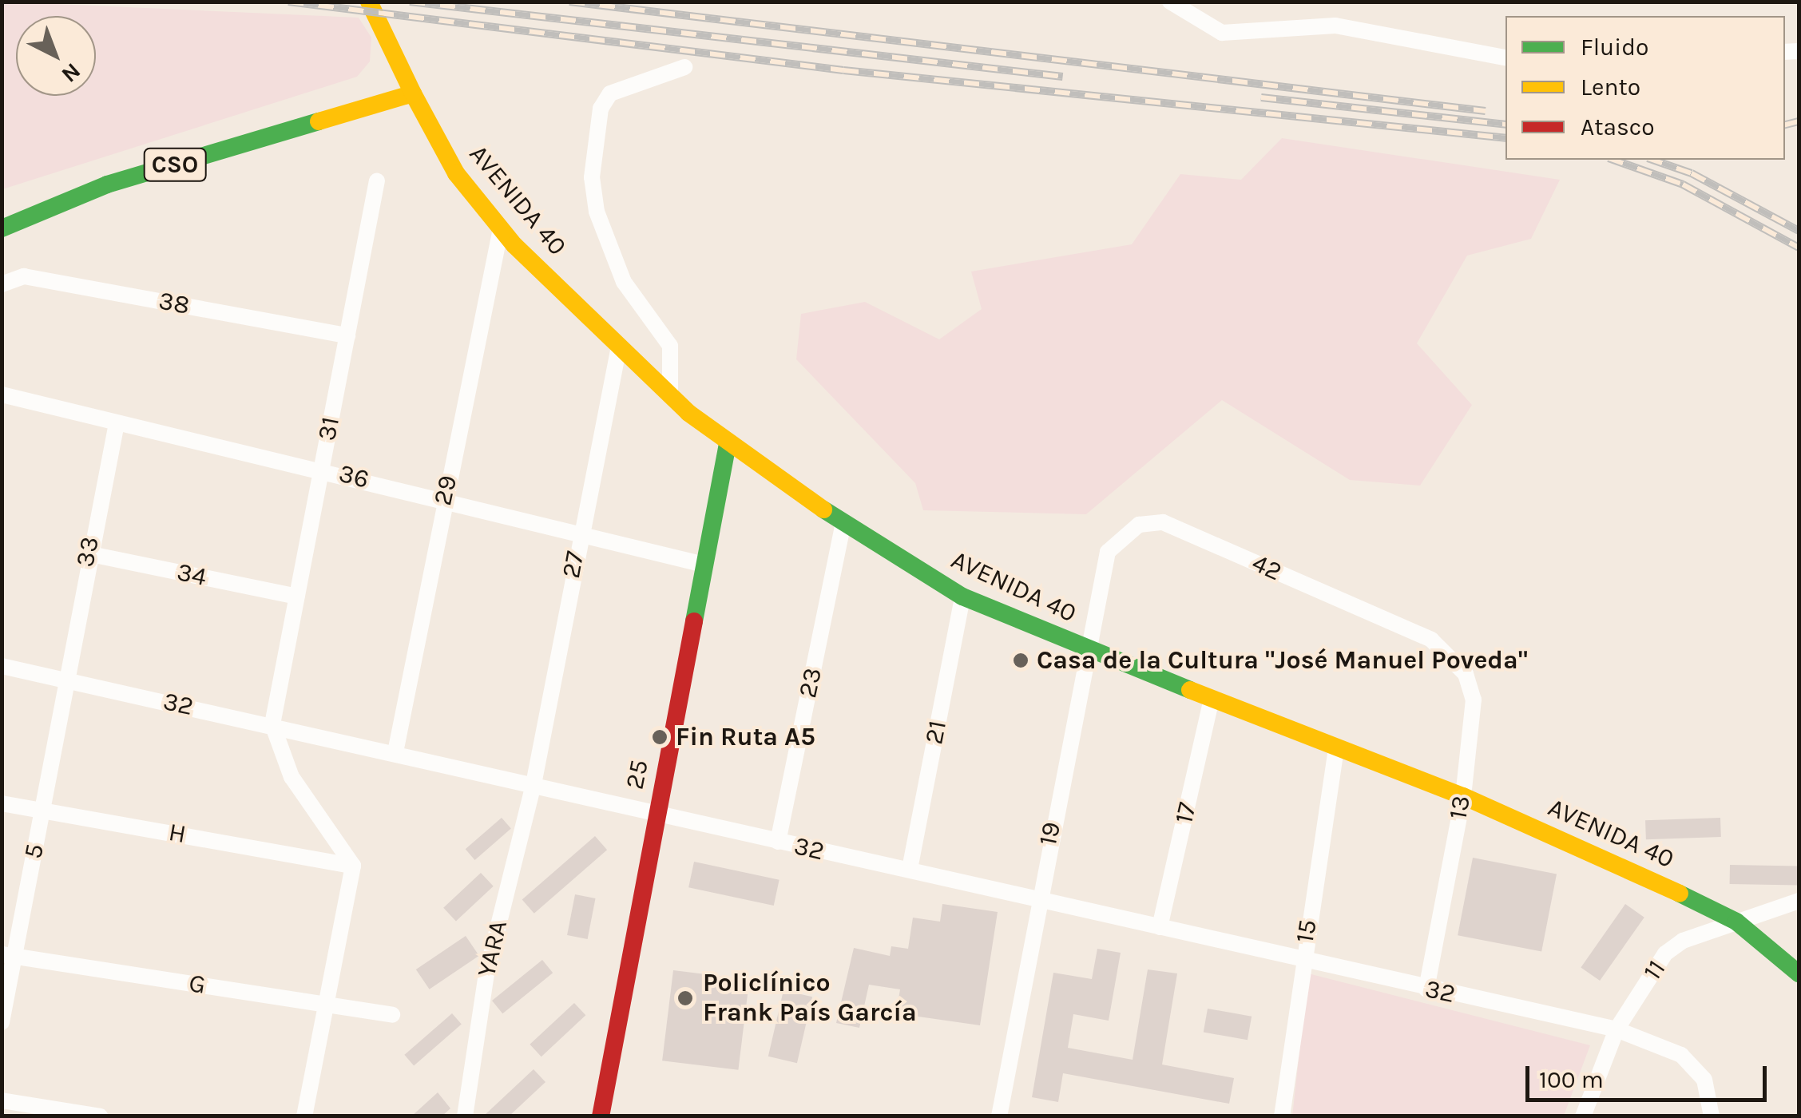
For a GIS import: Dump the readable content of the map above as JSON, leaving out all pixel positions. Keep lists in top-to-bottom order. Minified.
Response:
{"streets":{"main road":["CSO","AVENIDA 40","25"],"street":["38","31","36","29","33","27","42","34","23","32","21","13","17","H","19","5","15","YARA","11","G"]},"crossings":[["CSO","AVENIDA 40"],["AVENIDA 40","29"],["AVENIDA 40","27"],["AVENIDA 40","23"],["AVENIDA 40","21"],["AVENIDA 40","25"],["AVENIDA 40","13"],["AVENIDA 40","17"],["AVENIDA 40","19"],["AVENIDA 40","15"],["AVENIDA 40","11"],["38","31"],["31","36"],["31","34"],["31","32"],["36","29"],["36","33"],["36","27"],["36","25"],["29","32"],["33","34"],["33","32"],["33","5"],["27","32"],["27","YARA"],["42","13"],["42","19"],["23","32"],["32","21"],["32","25"],["32","13"],["32","17"],["32","19"],["32","5"],["32","15"],["32","YARA"],["32","11"],["H","5"],["5","G"]],"places":["Casa de la Cultura \"José Manuel Poveda\"","Fin Ruta A5","Policlínico Frank País García"],"legend":["Fluido","Lento","Atasco"],"scale_bar":"100 m","north":"bottom right"}
